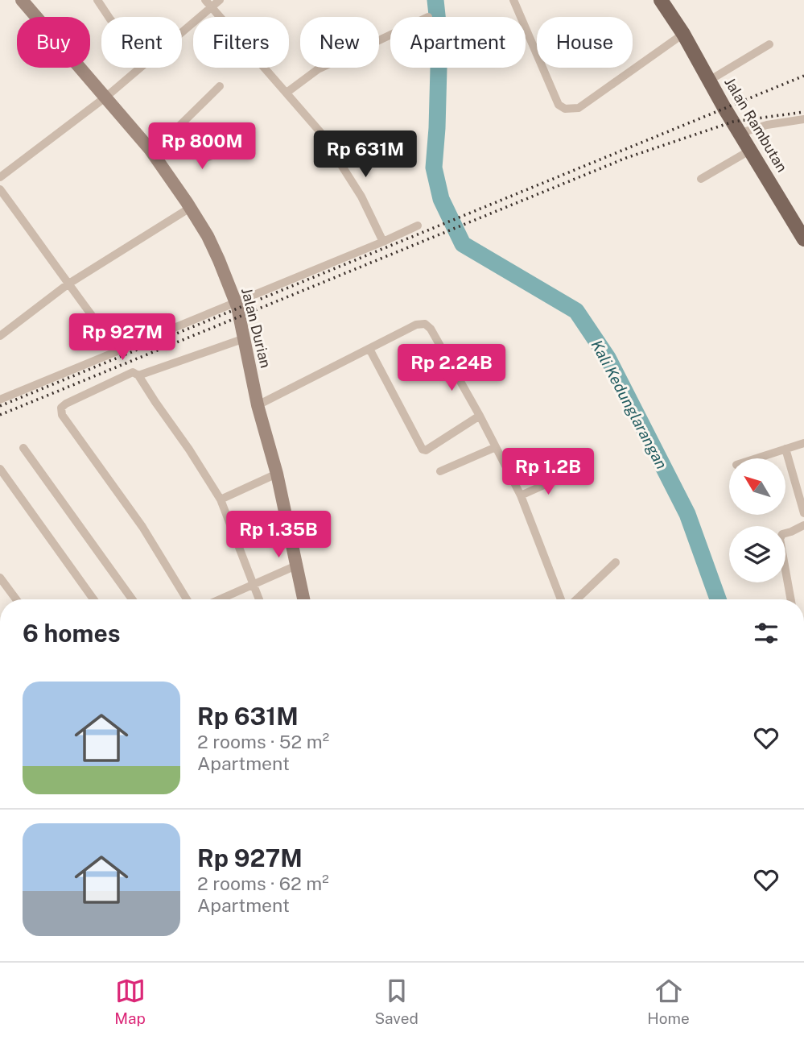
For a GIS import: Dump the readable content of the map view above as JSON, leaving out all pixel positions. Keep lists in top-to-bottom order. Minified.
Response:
{"streets":{"main road":["Jalan Rambutan"],"street":["Jalan Durian"]},"water":["Kali Kedunglarangan"],"north":"top left","page":{"chip":["Buy","Rent","Filters","New","Apartment","House"],"price":["Rp 800M","Rp 631M","Rp 927M","Rp 2.24B","Rp 1.2B","Rp 1.35B"],"heading":"6 homes","list":[{"name":"Rp 631M","note":"2 rooms · 52 m² · Apartment"},{"name":"Rp 927M","note":"2 rooms · 62 m² · Apartment"}],"tabs":["Map","Saved","Home"]}}
